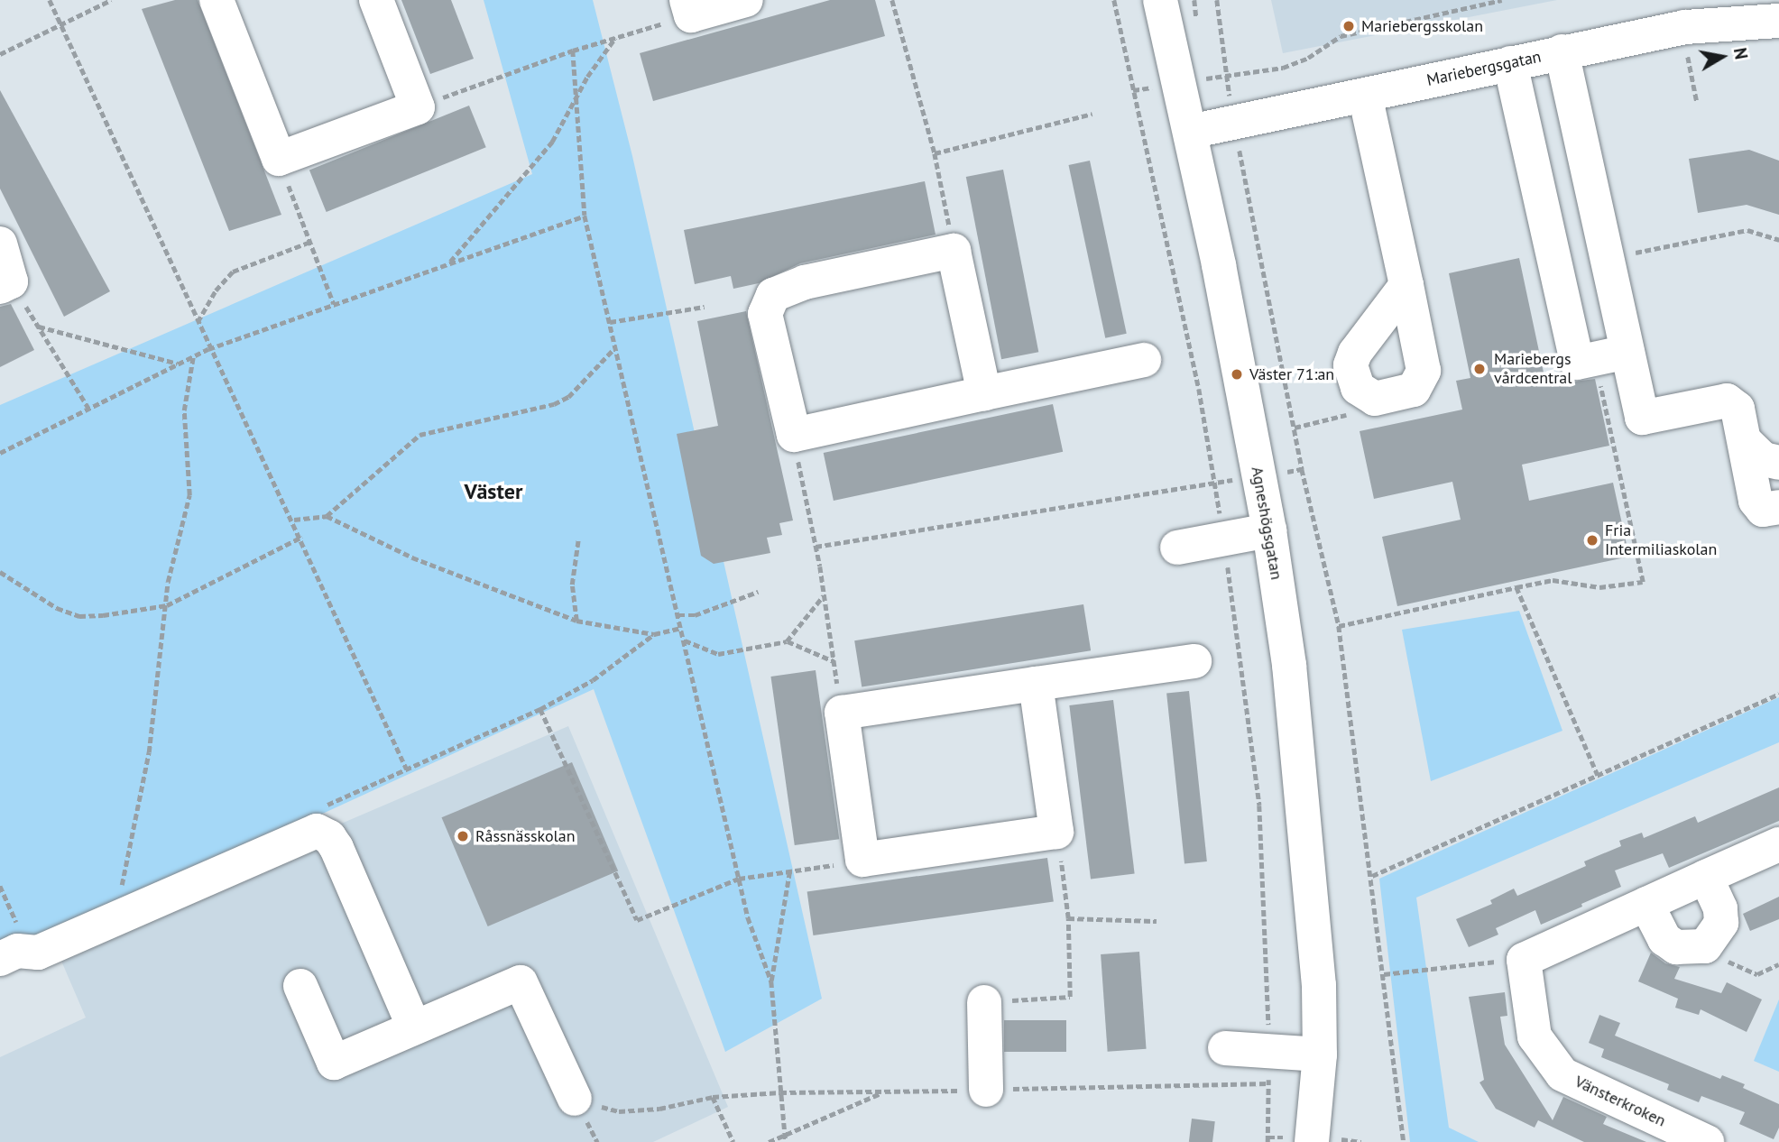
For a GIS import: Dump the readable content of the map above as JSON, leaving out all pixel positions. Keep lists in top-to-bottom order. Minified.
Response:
{"streets":{"street":["Mariebergsgatan","Agneshögsgatan","Vänsterkroken"]},"crossings":[["Mariebergsgatan","Agneshögsgatan"]],"districts":["Väster"],"places":["Mariebergsskolan","Mariebergs vårdcentral","Väster 71:an","Fria Intermiliaskolan","Råssnässkolan"],"north":"right"}
